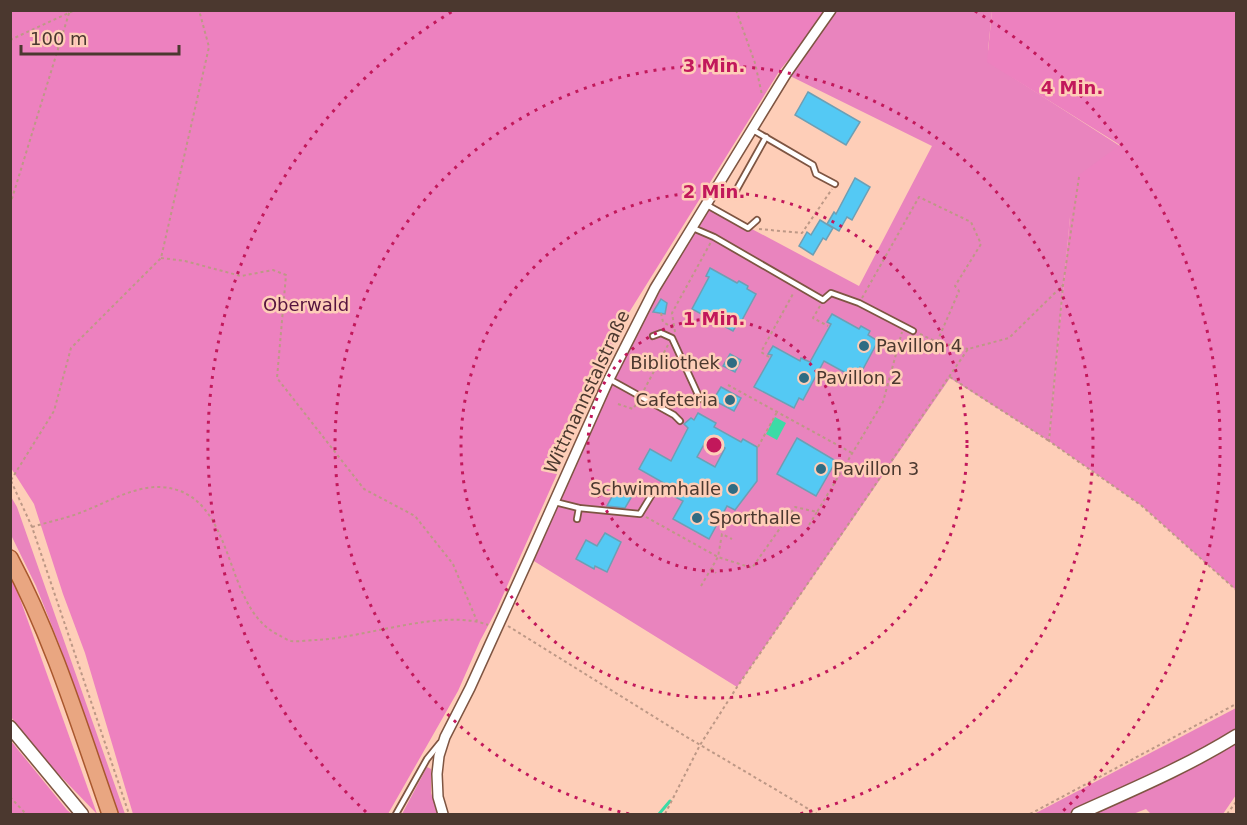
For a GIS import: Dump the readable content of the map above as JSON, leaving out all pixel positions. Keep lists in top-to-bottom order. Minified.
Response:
{"streets":{"street":["Wittmannstalstraße"]},"parks":["Oberwald"],"places":["Pavillon 4","Bibliothek","Pavillon 2","Cafeteria","Pavillon 3","Schwimmhalle","Sporthalle"],"scale_bar":"100 m","rings":["3 Min.","4 Min.","2 Min.","1 Min."]}
